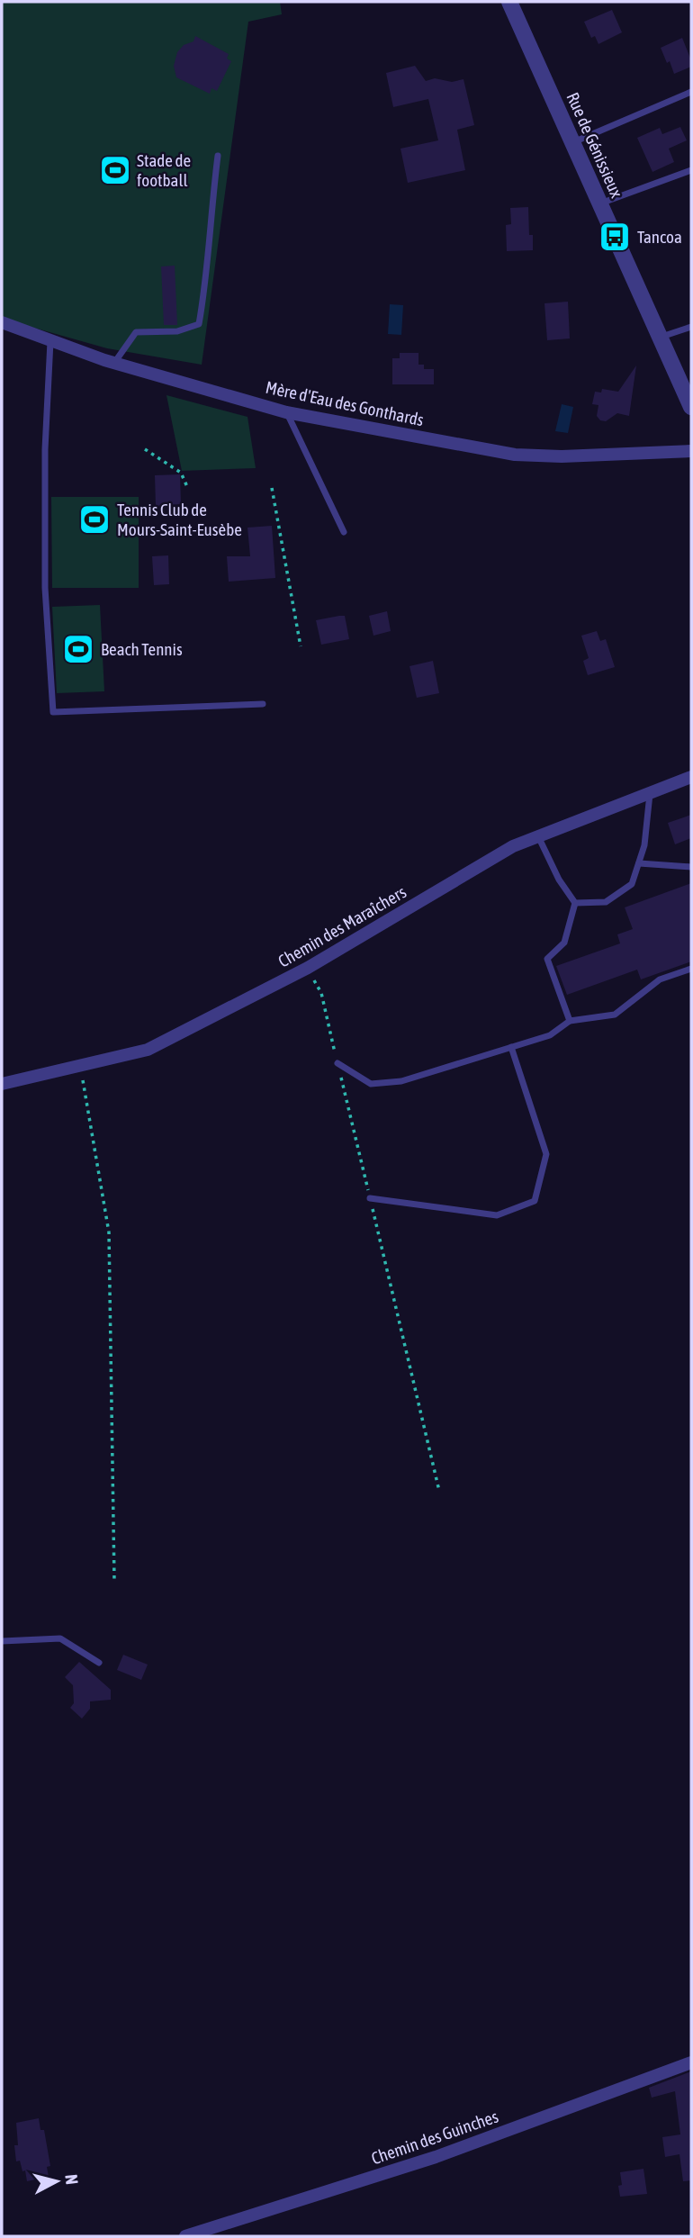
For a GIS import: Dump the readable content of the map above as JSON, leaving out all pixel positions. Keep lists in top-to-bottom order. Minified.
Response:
{"streets":{"street":["Rue de Génissieux","Mère d'Eau des Gonthards","Chemin des Maraîchers","Chemin des Guinches"]},"places":{"sports":["Stade de football","Tennis Club de Mours-Saint-Eusèbe","Beach Tennis"],"bus stop":["Tancoa"]},"north":"right"}
